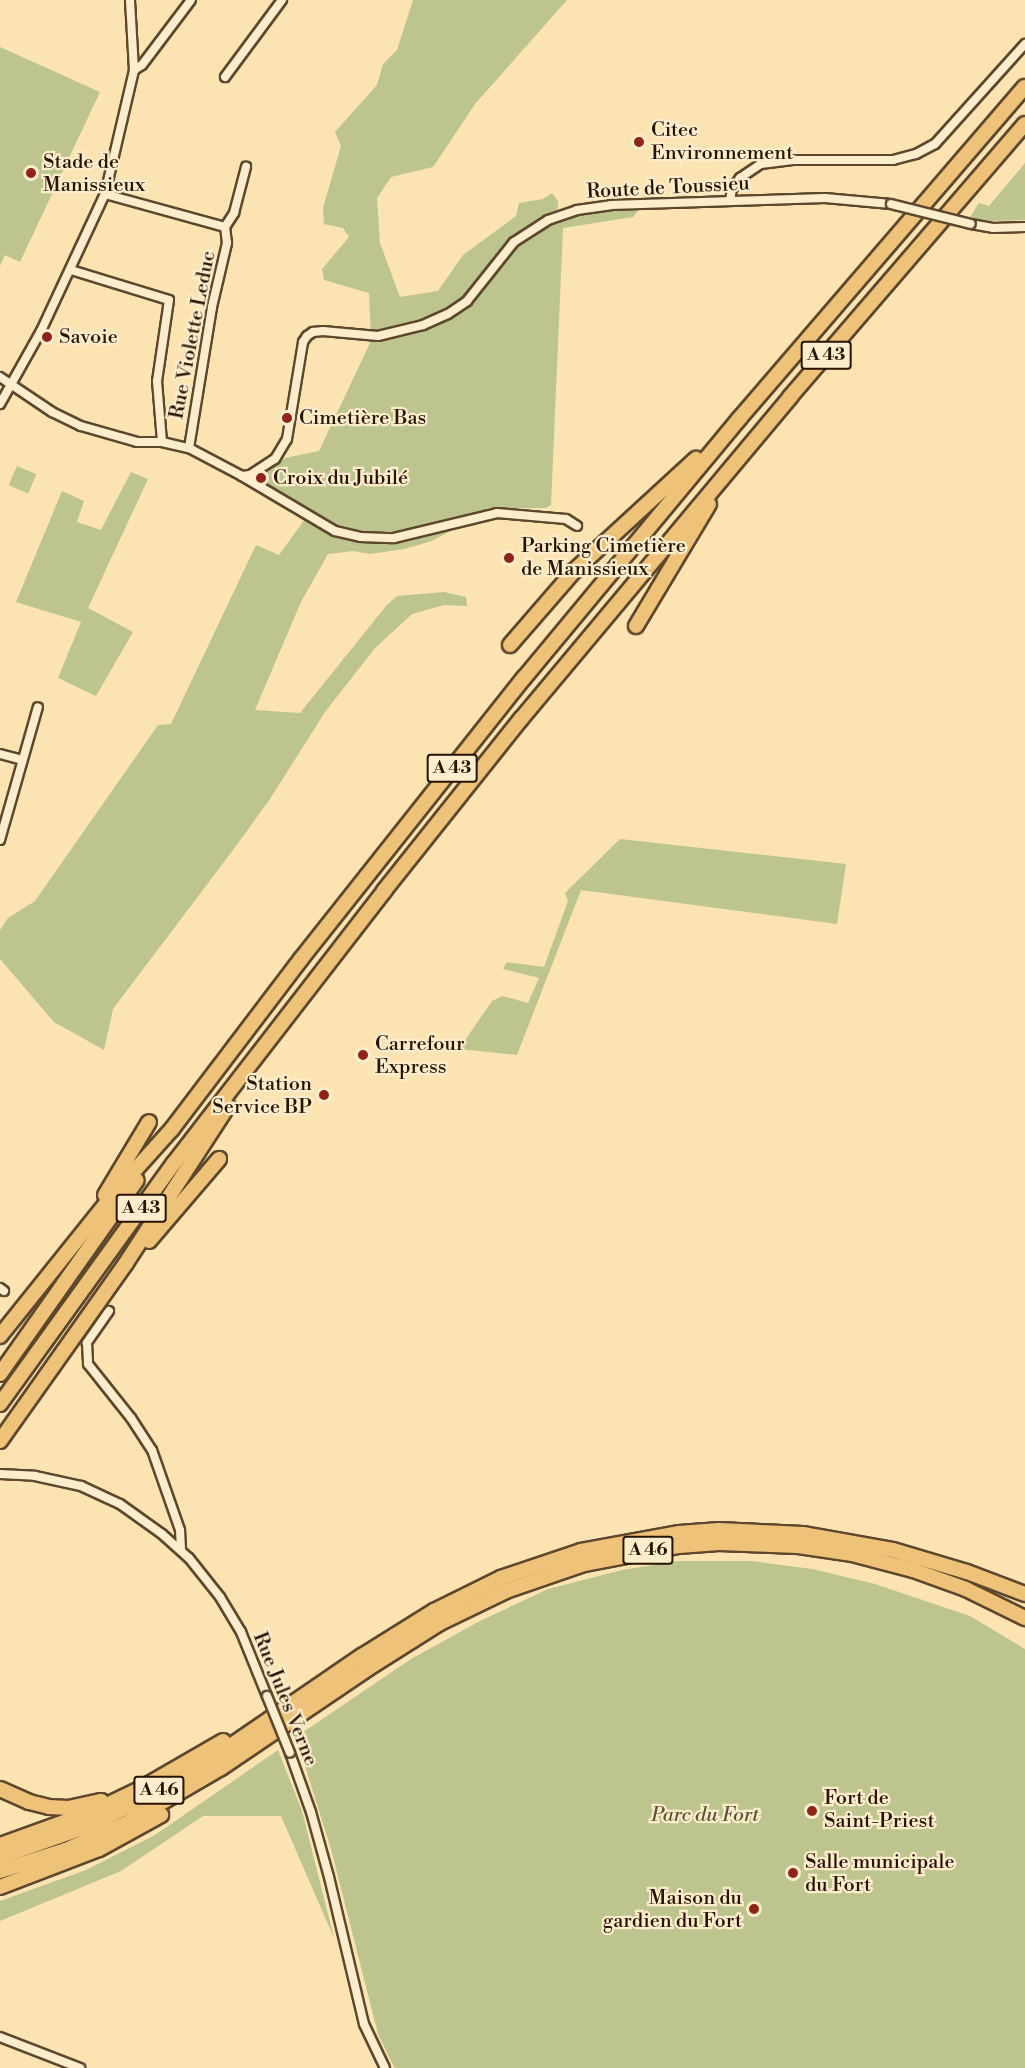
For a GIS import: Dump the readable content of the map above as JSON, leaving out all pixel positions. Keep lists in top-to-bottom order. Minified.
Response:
{"streets":{"highway":["A 43","A 46"],"street":["Route de Toussieu","Rue Violette Leduc","Rue Jules Verne"]},"parks":["Parc du Fort"],"places":["Citec Environnement","Stade de Manissieux","Savoie","Cimetière Bas","Croix du Jubilé","Parking Cimetière de Manissieux","Carrefour Express","Station Service BP","Fort de Saint-Priest","Salle municipale du Fort","Maison du gardien du Fort"]}
